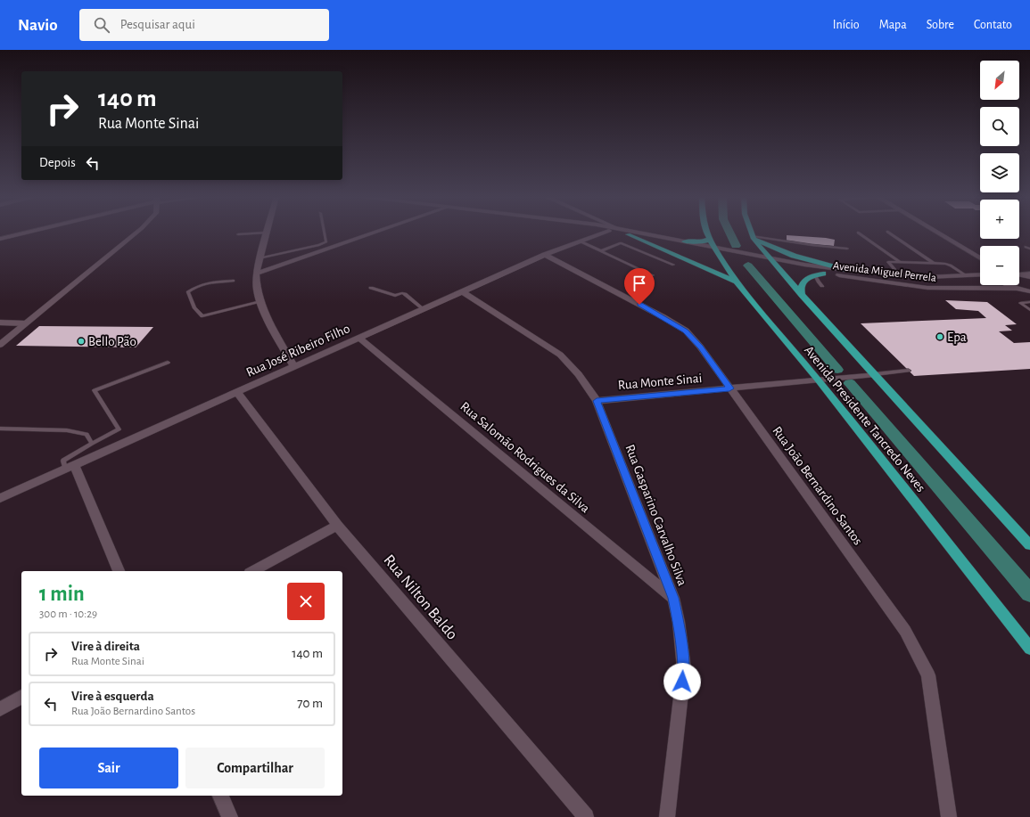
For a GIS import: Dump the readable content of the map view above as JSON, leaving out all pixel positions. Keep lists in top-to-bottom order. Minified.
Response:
{"streets":{"main road":["Avenida Presidente Tancredo Neves"],"street":["Avenida Miguel Perrela","Rua José Ribeiro Filho","Rua Monte Sinai","Rua Salomão Rodrigues da Silva","Rua João Bernardino Santos","Rua Gasparino Carvalho Silva","Rua Nilton Baldo"]},"crossings":[["Avenida Miguel Perrela","Avenida Presidente Tancredo Neves"],["Rua José Ribeiro Filho","Rua Salomão Rodrigues da Silva"],["Rua José Ribeiro Filho","Rua João Bernardino Santos"],["Rua José Ribeiro Filho","Rua Gasparino Carvalho Silva"],["Rua José Ribeiro Filho","Rua Nilton Baldo"],["Rua Monte Sinai","Avenida Presidente Tancredo Neves"],["Rua Monte Sinai","Rua João Bernardino Santos"],["Rua Monte Sinai","Rua Gasparino Carvalho Silva"],["Rua Salomão Rodrigues da Silva","Rua Gasparino Carvalho Silva"]],"places":["Epa","Bello Pão"],"north":"bottom left","page":{"header":"Navio","search":"Pesquisar aqui","nav":["Início","Mapa","Sobre","Contato"],"map_buttons":["+","−"],"turn":["140 m","Rua Monte Sinai"],"then":"Depois","heading":["1 min","300 m · 10:29"],"list":[{"name":"Vire à direita","note":"Rua Monte Sinai","value":"140 m"},{"name":"Vire à esquerda","note":"Rua João Bernardino Santos","value":"70 m"}],"buttons":["Sair","Compartilhar"]}}
